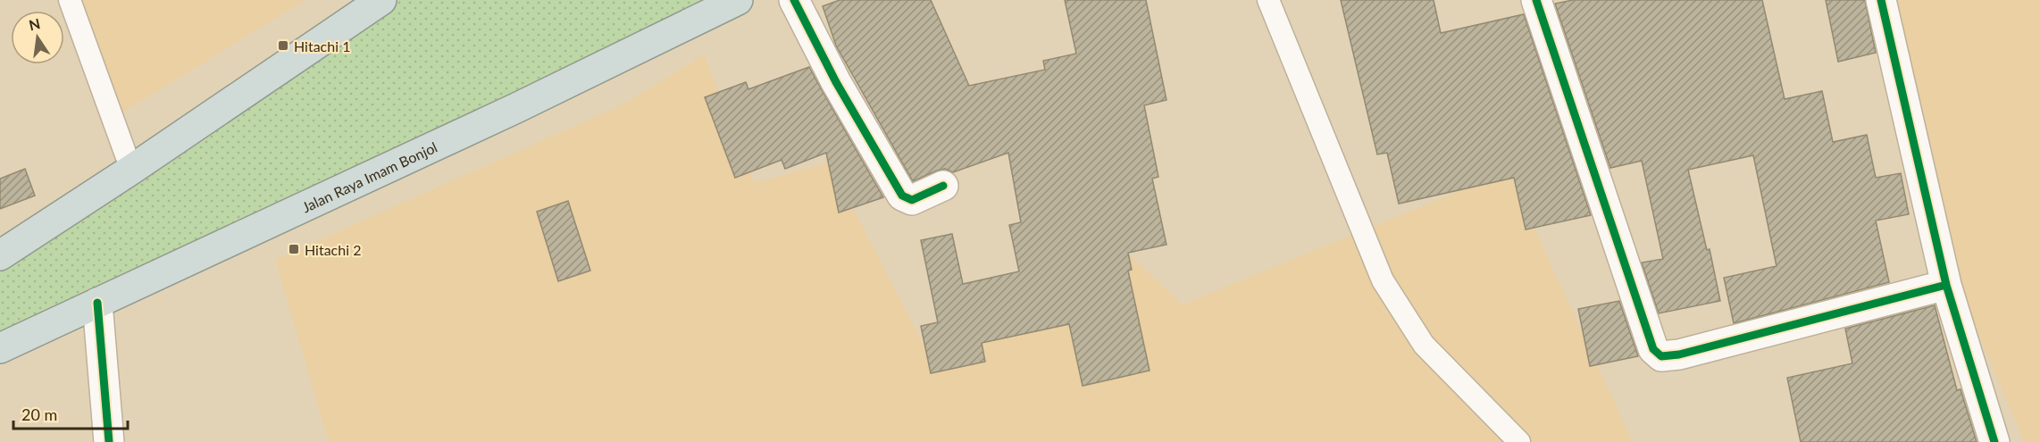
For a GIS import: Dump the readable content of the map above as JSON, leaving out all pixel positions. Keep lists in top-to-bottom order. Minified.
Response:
{"streets":{"highway":["Jalan Raya Imam Bonjol"]},"places":{"transit":["Hitachi 1","Hitachi 2"]},"scale_bar":"20 m","north":"top"}
